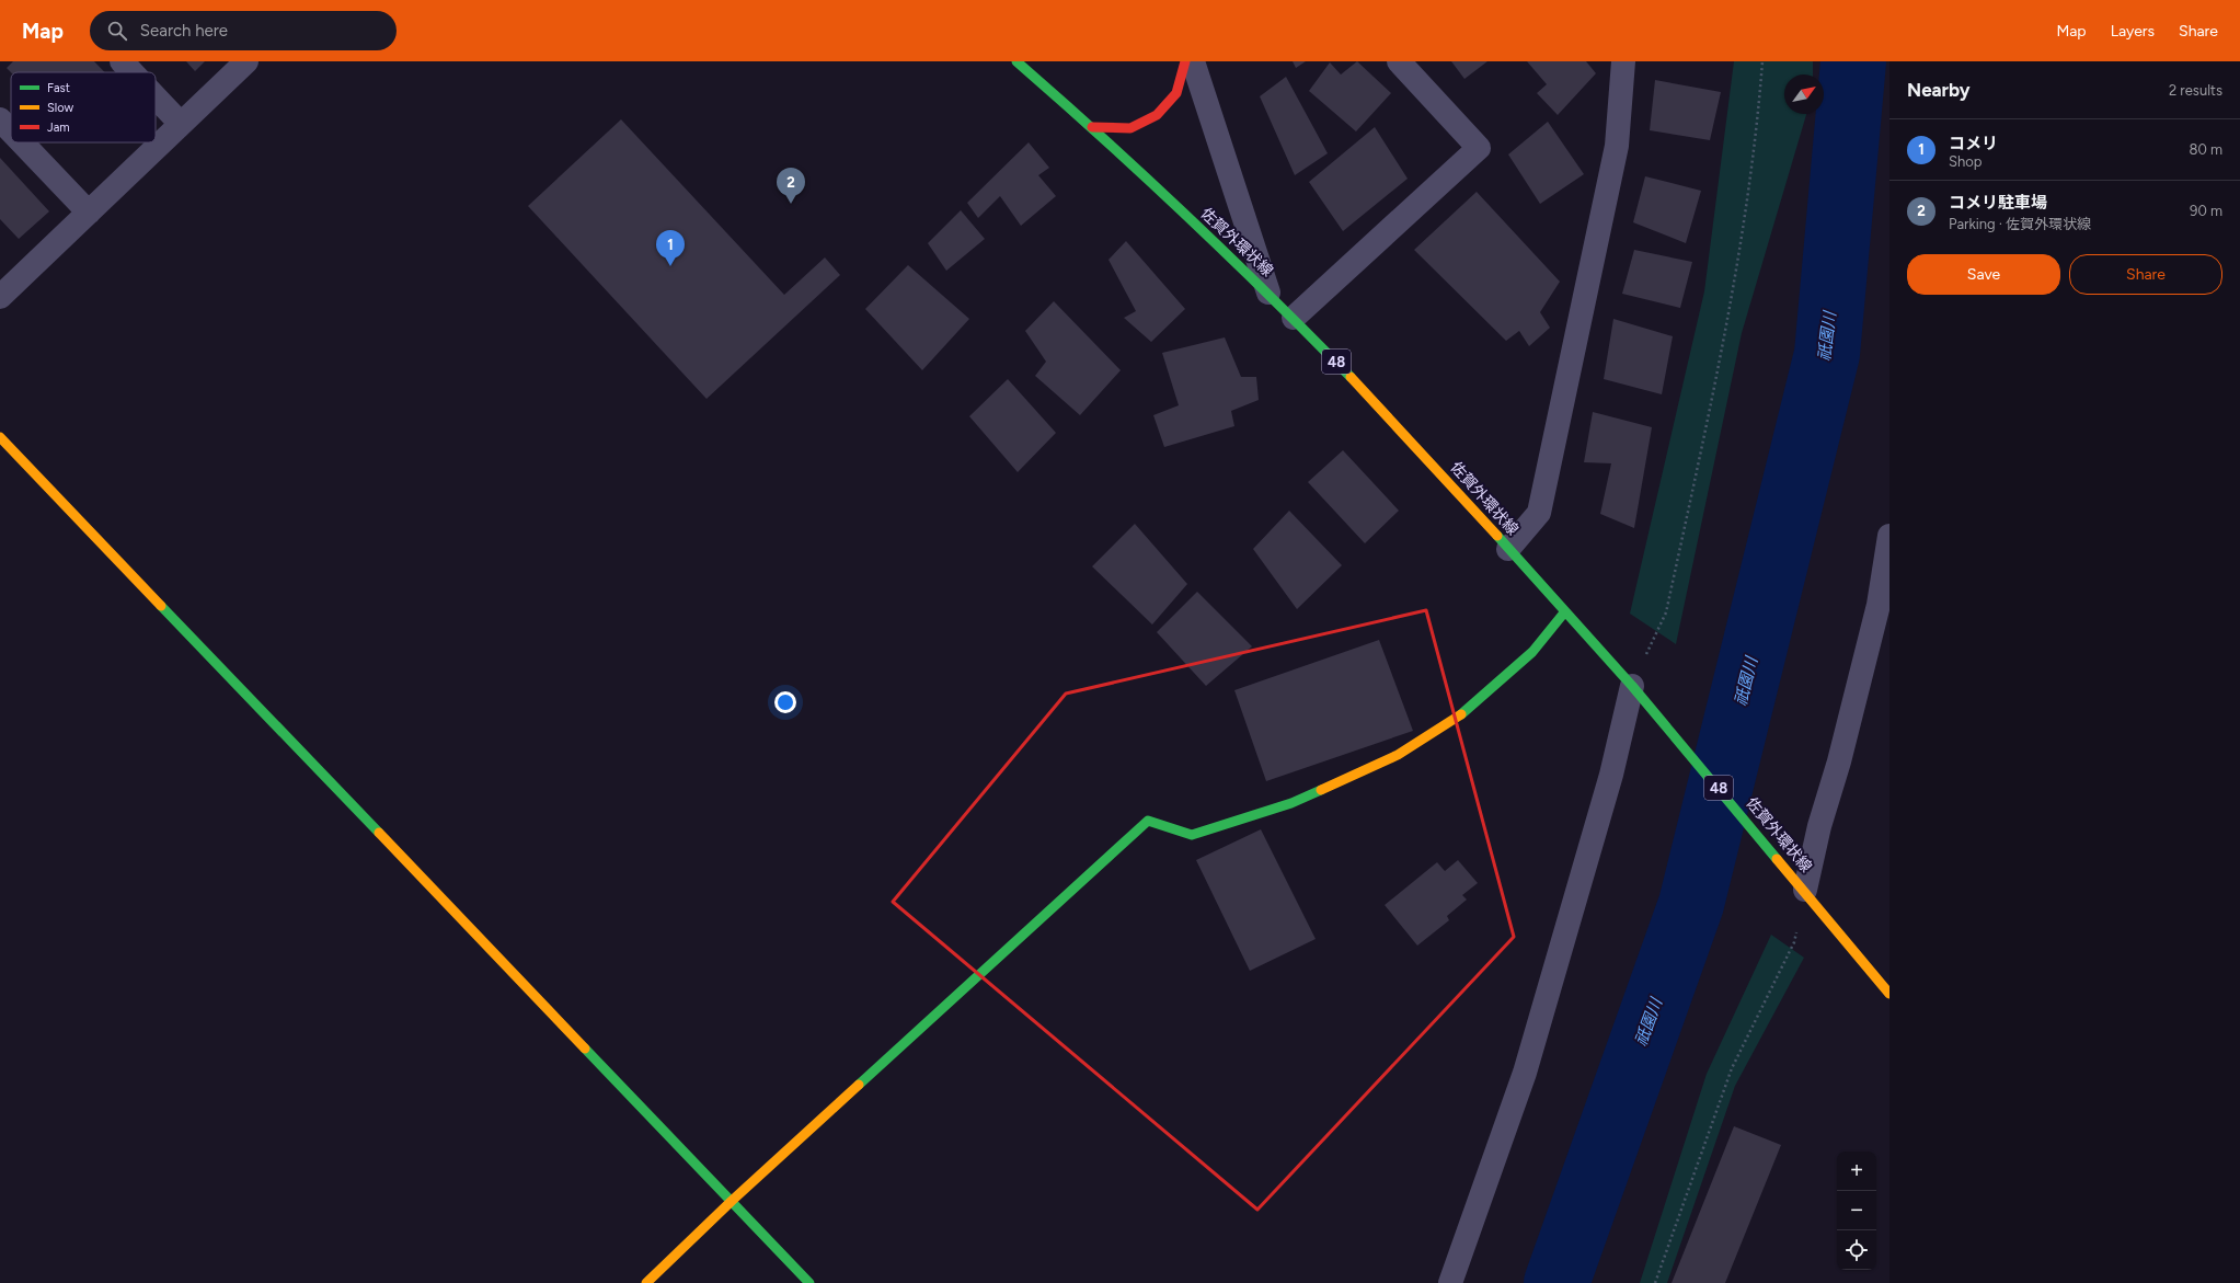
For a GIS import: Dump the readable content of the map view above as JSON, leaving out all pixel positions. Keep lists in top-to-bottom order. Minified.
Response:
{"streets":{"street":["佐賀外環状線","48"]},"water":["祇園川"],"legend":["Fast","Slow","Jam"],"north":"top right","page":{"header":"Map","search":"Search here","nav":["Map","Layers","Share"],"heading":["Nearby","2 results"],"list":[{"mark":"1","name":"コメリ","note":"Shop","value":"80 m"},{"mark":"2","name":"コメリ駐車場","note":"Parking · 佐賀外環状線","value":"90 m"}],"pins":["2","1"],"buttons":["Save","Share"],"map_buttons":["+","−"]}}
